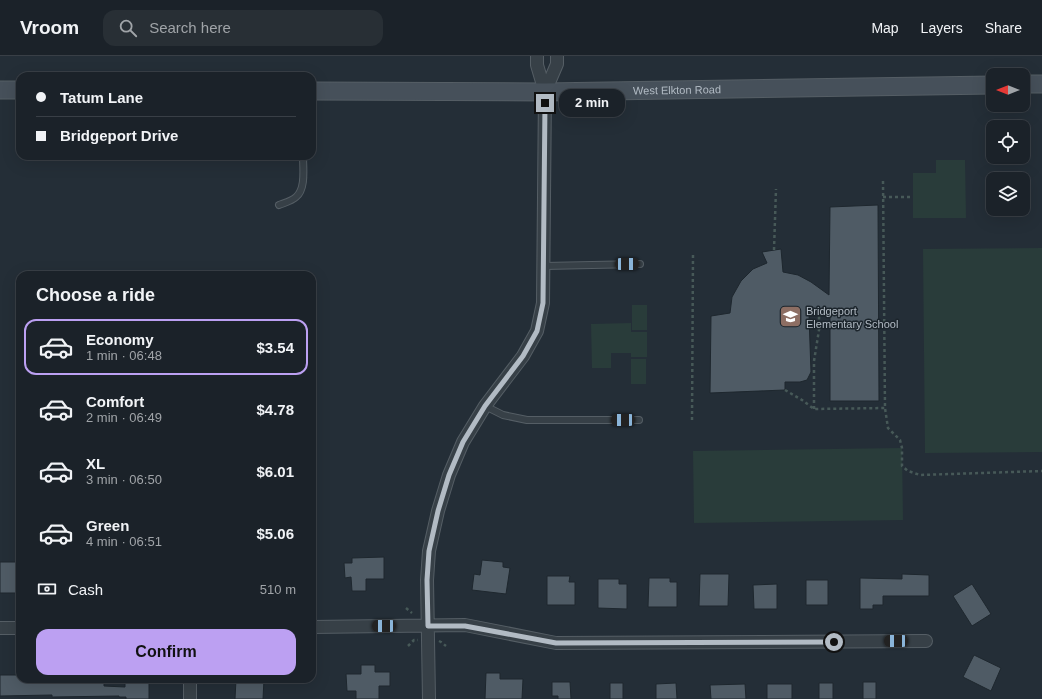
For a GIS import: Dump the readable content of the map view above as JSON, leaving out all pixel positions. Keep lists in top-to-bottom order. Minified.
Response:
{"streets":{"street":["West Elkton Road"]},"places":{"school or university":["Bridgeport Elementary School"]},"north":"left","page":{"header":"Vroom","search":"Search here","nav":["Map","Layers","Share"],"banner":["Tatum Lane","Bridgeport Drive"],"bubble":"2 min","heading":"Choose a ride","list":[{"name":"Economy","note":"1 min · 06:48","value":"$3.54"},{"name":"Comfort","note":"2 min · 06:49","value":"$4.78"},{"name":"XL","note":"3 min · 06:50","value":"$6.01"},{"name":"Green","note":"4 min · 06:51","value":"$5.06"}],"pay":["Cash","510 m"],"buttons":"Confirm"}}
